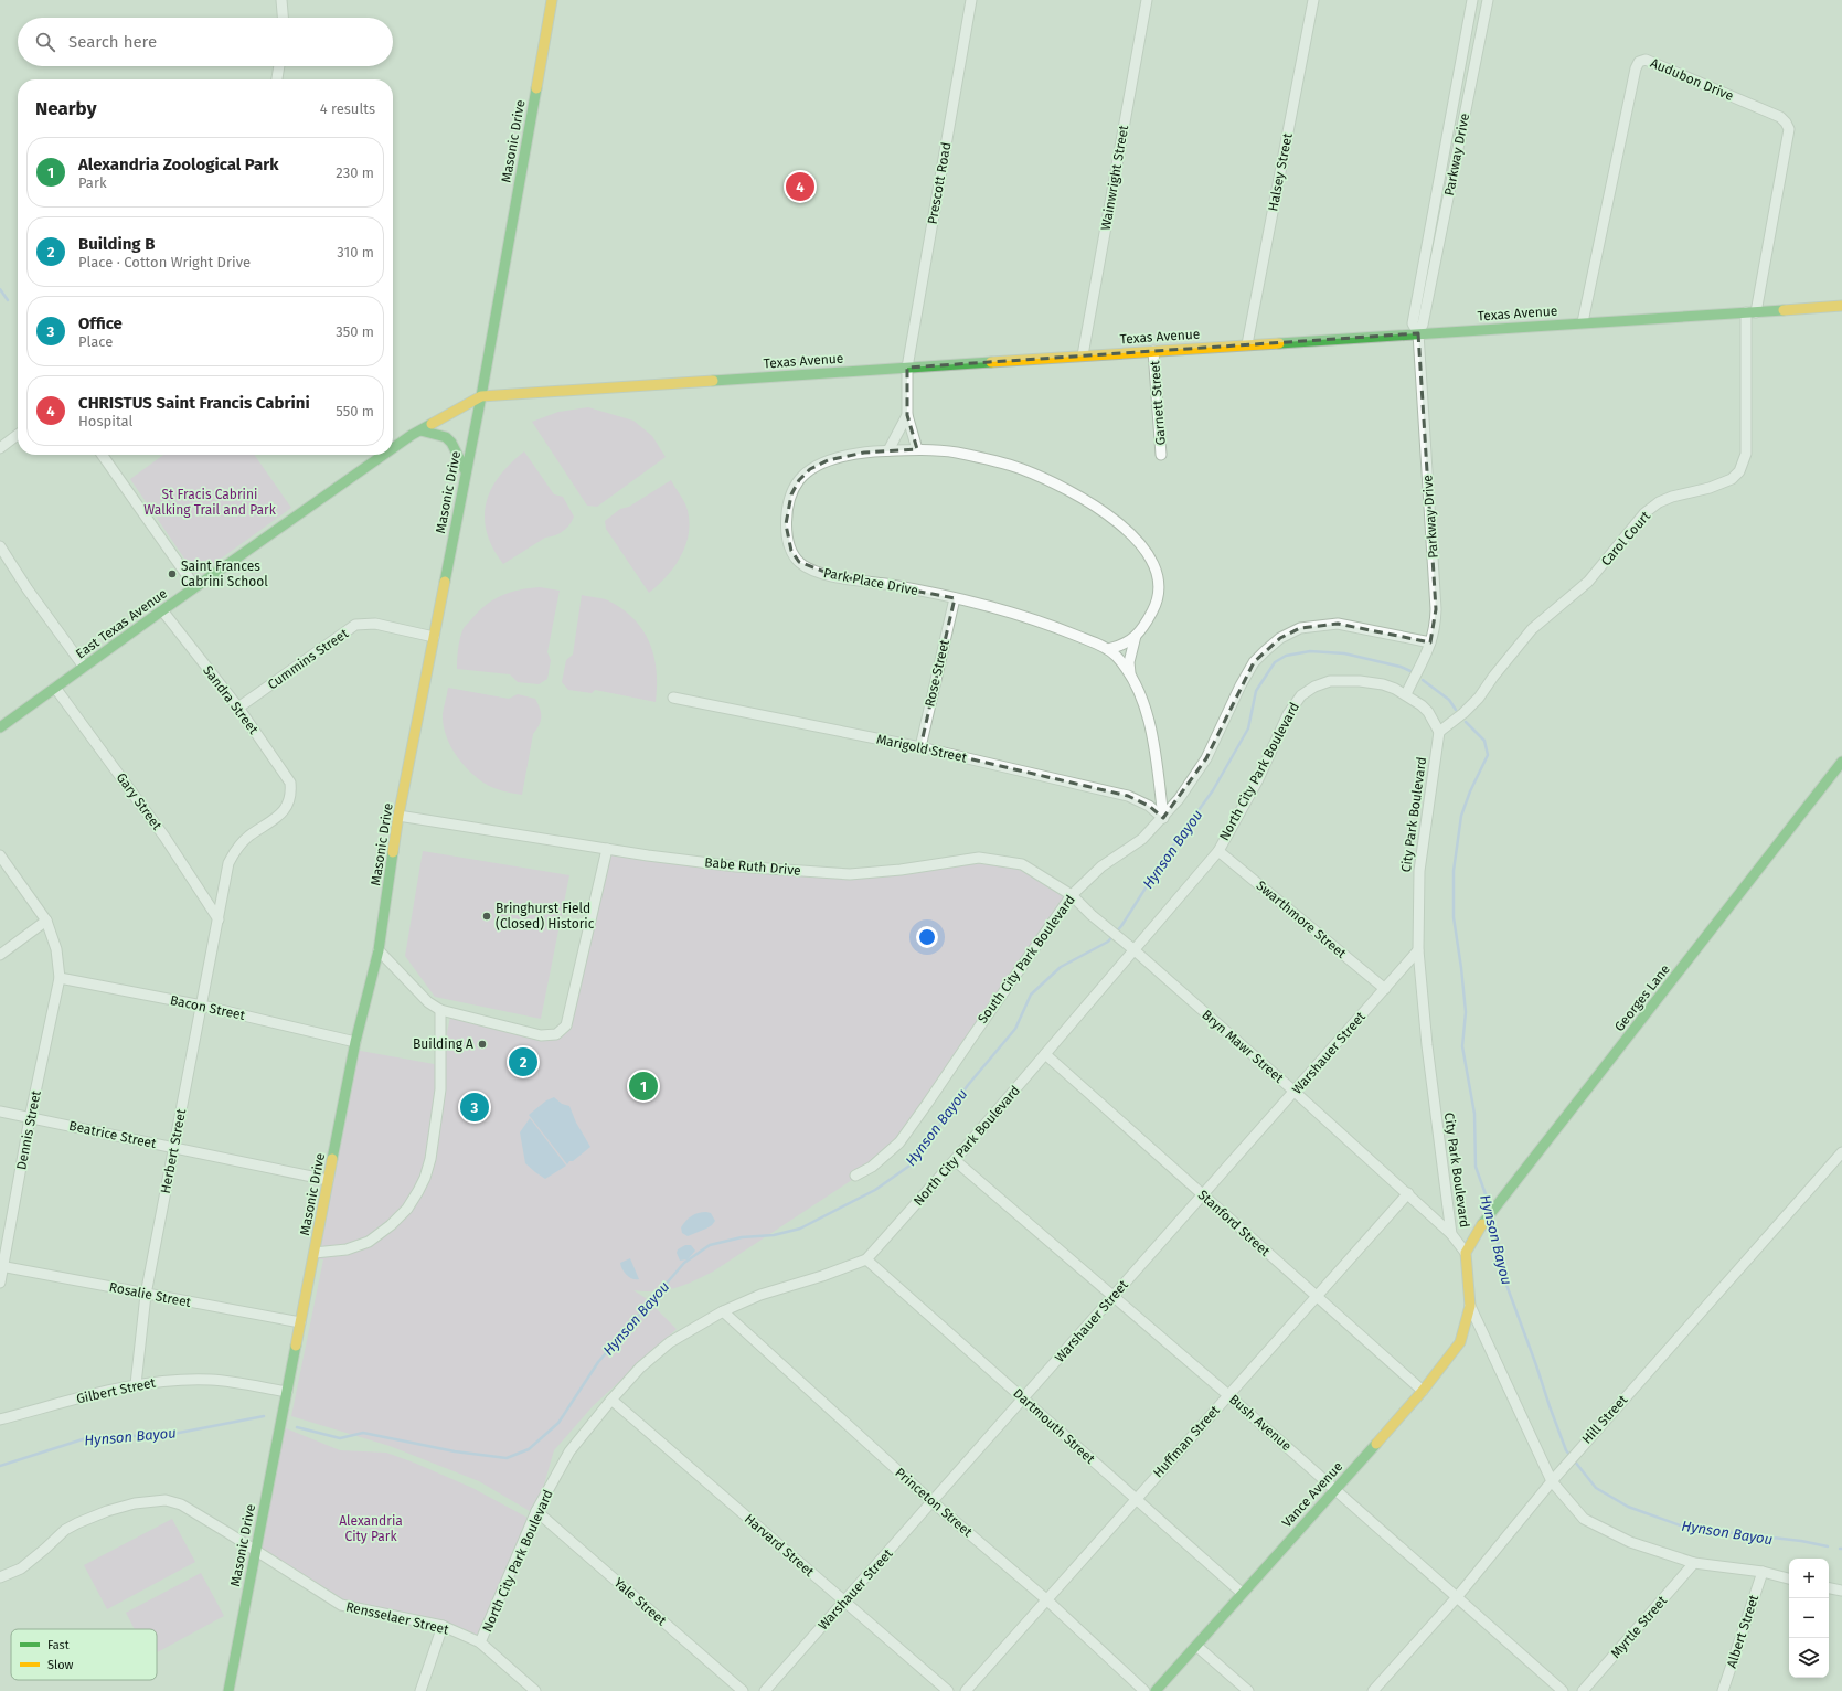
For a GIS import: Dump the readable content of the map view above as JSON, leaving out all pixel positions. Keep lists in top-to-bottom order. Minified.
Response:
{"streets":{"street":["Audubon Drive","Masonic Drive","Parkway Drive","Halsey Street","Wainwright Street","Prescott Road","Texas Avenue","Garnett Street","Carol Court","Park Place Drive","East Texas Avenue","Cummins Street","Rose Street","Sandra Street","Marigold Street","North City Park Boulevard","Gary Street","City Park Boulevard","Babe Ruth Drive","Swarthmore Street","South City Park Boulevard","Georges Lane","Bacon Street","Bryn Mawr Street","Warshauer Street","Dennis Street","Beatrice Street","Herbert Street","Stanford Street","Rosalie Street","Gilbert Street","Hill Street","Bush Avenue","Dartmouth Street","Huffman Street","Vance Avenue","Princeton Street","Harvard Street","Yale Street","Rensselaer Street","Myrtle Street","Albert Street"]},"crossings":[["Audubon Drive","Texas Avenue"],["Audubon Drive","Carol Court"],["Masonic Drive","Texas Avenue"],["Masonic Drive","East Texas Avenue"],["Masonic Drive","Cummins Street"],["Masonic Drive","Babe Ruth Drive"],["Masonic Drive","Bacon Street"],["Masonic Drive","Beatrice Street"],["Masonic Drive","Rosalie Street"],["Masonic Drive","Gilbert Street"],["Masonic Drive","Rensselaer Street"],["Parkway Drive","Texas Avenue"],["Parkway Drive","North City Park Boulevard"],["Parkway Drive","South City Park Boulevard"],["Halsey Street","Texas Avenue"],["Wainwright Street","Texas Avenue"],["Prescott Road","Texas Avenue"],["Texas Avenue","Garnett Street"],["Texas Avenue","Carol Court"],["Texas Avenue","East Texas Avenue"],["Carol Court","North City Park Boulevard"],["Carol Court","City Park Boulevard"],["Park Place Drive","Rose Street"],["Park Place Drive","Marigold Street"],["Park Place Drive","South City Park Boulevard"],["East Texas Avenue","Sandra Street"],["East Texas Avenue","Gary Street"],["Cummins Street","Sandra Street"],["Rose Street","Marigold Street"],["Sandra Street","Herbert Street"],["Marigold Street","South City Park Boulevard"],["North City Park Boulevard","City Park Boulevard"],["North City Park Boulevard","Swarthmore Street"],["North City Park Boulevard","Bryn Mawr Street"],["North City Park Boulevard","Stanford Street"],["North City Park Boulevard","Bush Avenue"],["North City Park Boulevard","Dartmouth Street"],["North City Park Boulevard","Princeton Street"],["North City Park Boulevard","Harvard Street"],["North City Park Boulevard","Yale Street"],["North City Park Boulevard","Rensselaer Street"],["Gary Street","Herbert Street"],["City Park Boulevard","Georges Lane"],["City Park Boulevard","Bryn Mawr Street"],["City Park Boulevard","Warshauer Street"],["Babe Ruth Drive","South City Park Boulevard"],["Babe Ruth Drive","Bryn Mawr Street"],["Swarthmore Street","Warshauer Street"],["Bacon Street","Dennis Street"],["Bacon Street","Herbert Street"],["Bryn Mawr Street","Warshauer Street"],["Bryn Mawr Street","Huffman Street"],["Warshauer Street","Stanford Street"],["Warshauer Street","Bush Avenue"],["Warshauer Street","Dartmouth Street"],["Warshauer Street","Princeton Street"],["Warshauer Street","Harvard Street"],["Dennis Street","Beatrice Street"],["Dennis Street","Rosalie Street"],["Beatrice Street","Herbert Street"],["Herbert Street","Rosalie Street"],["Herbert Street","Gilbert Street"],["Stanford Street","Huffman Street"],["Stanford Street","Vance Avenue"],["Hill Street","Bush Avenue"],["Bush Avenue","Huffman Street"],["Bush Avenue","Vance Avenue"],["Dartmouth Street","Huffman Street"],["Dartmouth Street","Vance Avenue"],["Huffman Street","Princeton Street"]],"water":["Hynson Bayou"],"parks":["St Fracis Cabrini Walking Trail and Park","Alexandria City Park"],"places":["Saint Frances Cabrini School","Bringhurst Field (Closed) Historic","Building A"],"legend":["Fast","Slow"],"page":{"search":"Search here","heading":["Nearby","4 results"],"list":[{"mark":"1","name":"Alexandria Zoological Park","note":"Park","value":"230 m"},{"mark":"2","name":"Building B","note":"Place · Cotton Wright Drive","value":"310 m"},{"mark":"3","name":"Office","note":"Place","value":"350 m"},{"mark":"4","name":"CHRISTUS Saint Francis Cabrini","note":"Hospital","value":"550 m"}],"pins":["4","2","1","3"],"map_buttons":["+","−"]}}
